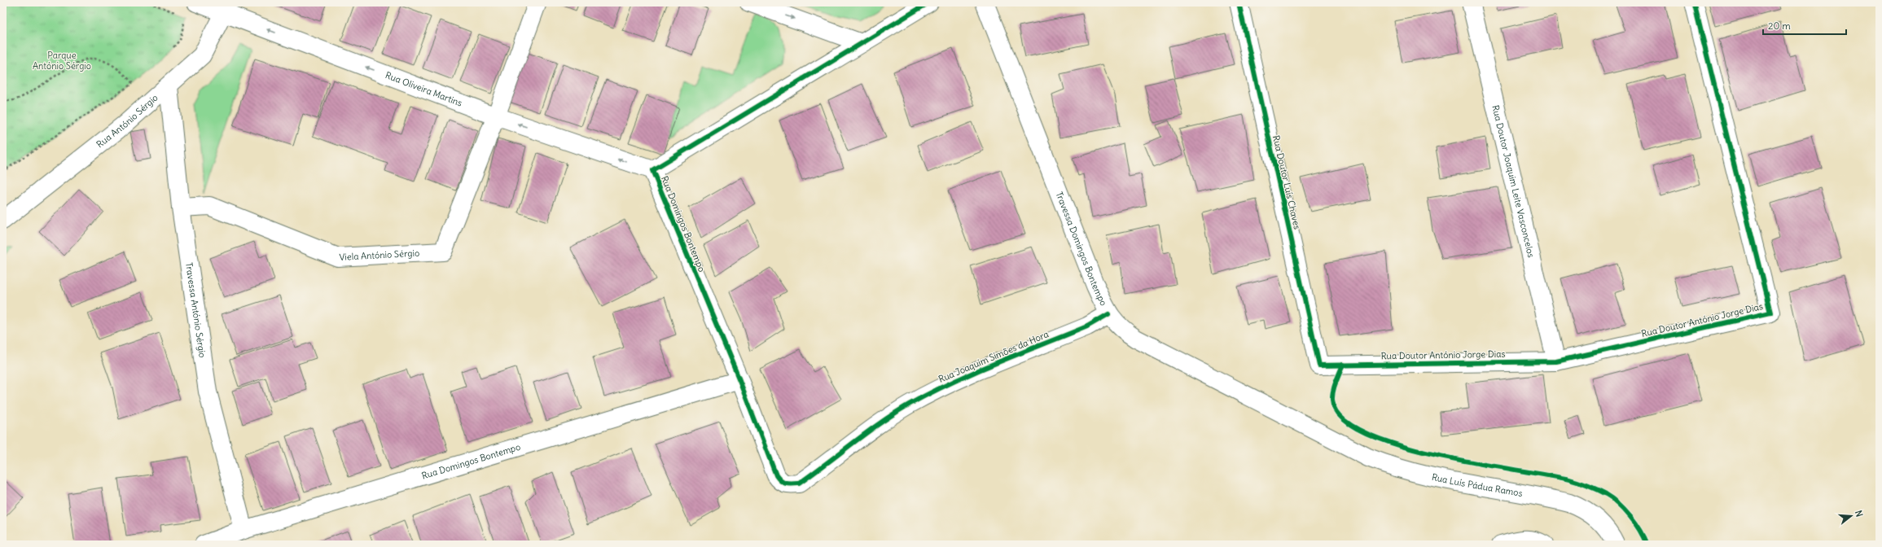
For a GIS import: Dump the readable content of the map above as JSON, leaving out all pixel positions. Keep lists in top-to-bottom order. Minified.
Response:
{"streets":{"street":["Rua Oliveira Martins","Rua António Sérgio","Rua Doutor Joaquim Leite Vasconcelos","Rua Doutor Luís Chaves","Rua Domingos Bontempo","Travessa Domingos Bontempo","Viela António Sérgio","Travessa António Sérgio","Rua Doutor António Jorge Dias","Rua Joaquim Simões da Hora","Rua Luís Pádua Ramos"]},"crossings":[["Rua Oliveira Martins","Rua António Sérgio"],["Rua Oliveira Martins","Rua Domingos Bontempo"],["Rua Oliveira Martins","Viela António Sérgio"],["Rua António Sérgio","Travessa António Sérgio"],["Rua Doutor Joaquim Leite Vasconcelos","Rua Doutor António Jorge Dias"],["Rua Doutor Luís Chaves","Rua Doutor António Jorge Dias"],["Rua Domingos Bontempo","Travessa António Sérgio"],["Rua Domingos Bontempo","Rua Joaquim Simões da Hora"],["Travessa Domingos Bontempo","Rua Joaquim Simões da Hora"],["Travessa Domingos Bontempo","Rua Luís Pádua Ramos"],["Viela António Sérgio","Travessa António Sérgio"]],"one_way":["Rua Oliveira Martins"],"parks":["Parque António Sérgio"],"scale_bar":"20 m","north":"right"}
